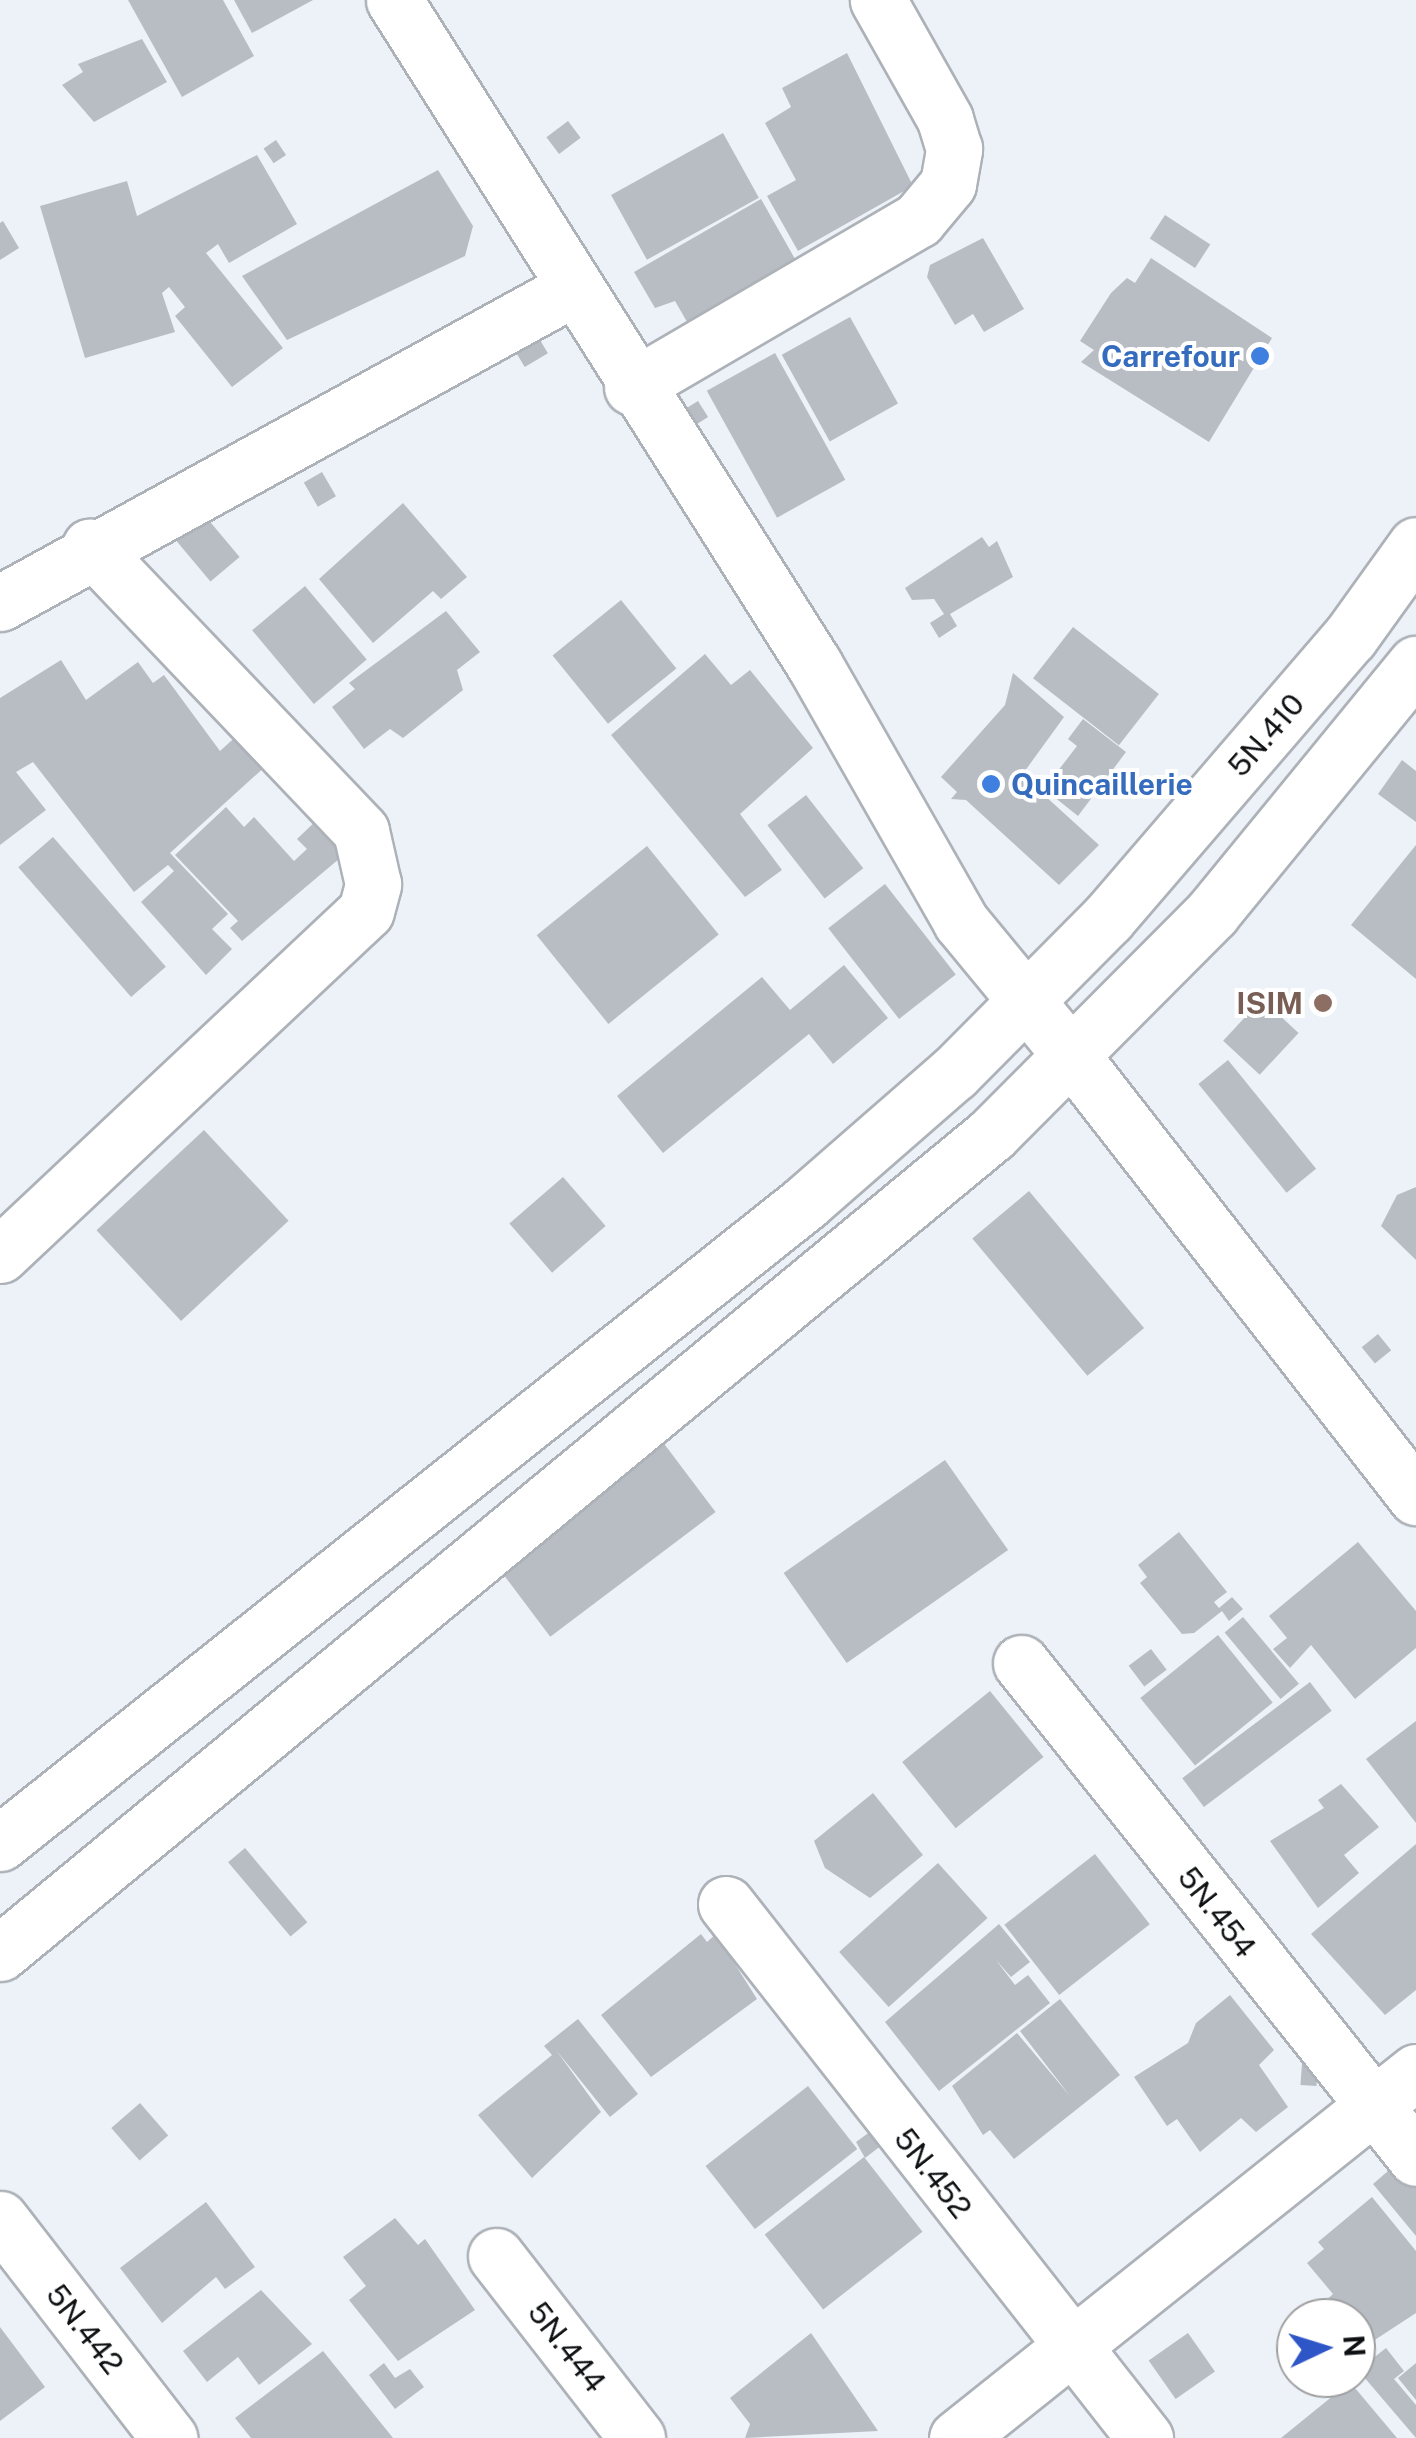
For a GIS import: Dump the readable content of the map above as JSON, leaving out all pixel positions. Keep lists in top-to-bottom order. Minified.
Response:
{"streets":{"street":["5N.410","5N.454","5N.452","5N.442","5N.444"]},"places":["Carrefour","Quincaillerie","ISIM"],"north":"right"}
